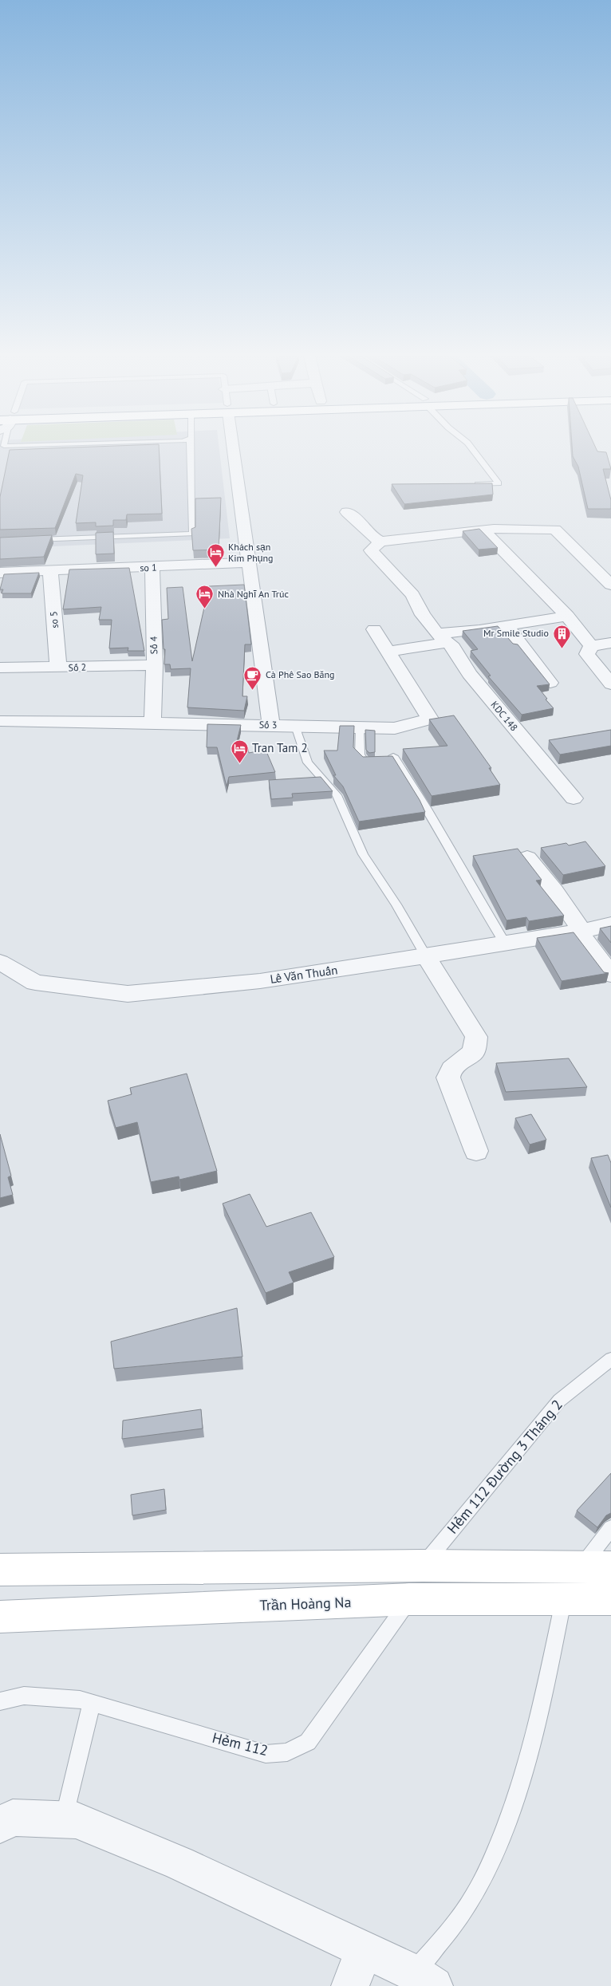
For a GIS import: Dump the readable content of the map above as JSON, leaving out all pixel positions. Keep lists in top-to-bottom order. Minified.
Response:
{"streets":{"main road":["Trần Hoàng Na"],"street":["so 1","so 5","Số 4","Số 2","KDC 148","Số 3","Lê Văn Thuấn"],"lane":["Hẻm 112 Đường 3 Tháng 2","Hẻm 112"]},"crossings":[["so 1","so 5"],["so 1","Số 4"],["so 5","Số 2"],["Số 4","Số 2"],["Số 4","Số 3"],["Trần Hoàng Na","Hẻm 112"]],"places":{"hotel":["Khách sạn Kim Phụng","Nhà Nghĩ An Trúc","Tran Tam 2"],"building":["Mr Smile Studio"],"cafe":["Cà Phê Sao Băng"]}}
